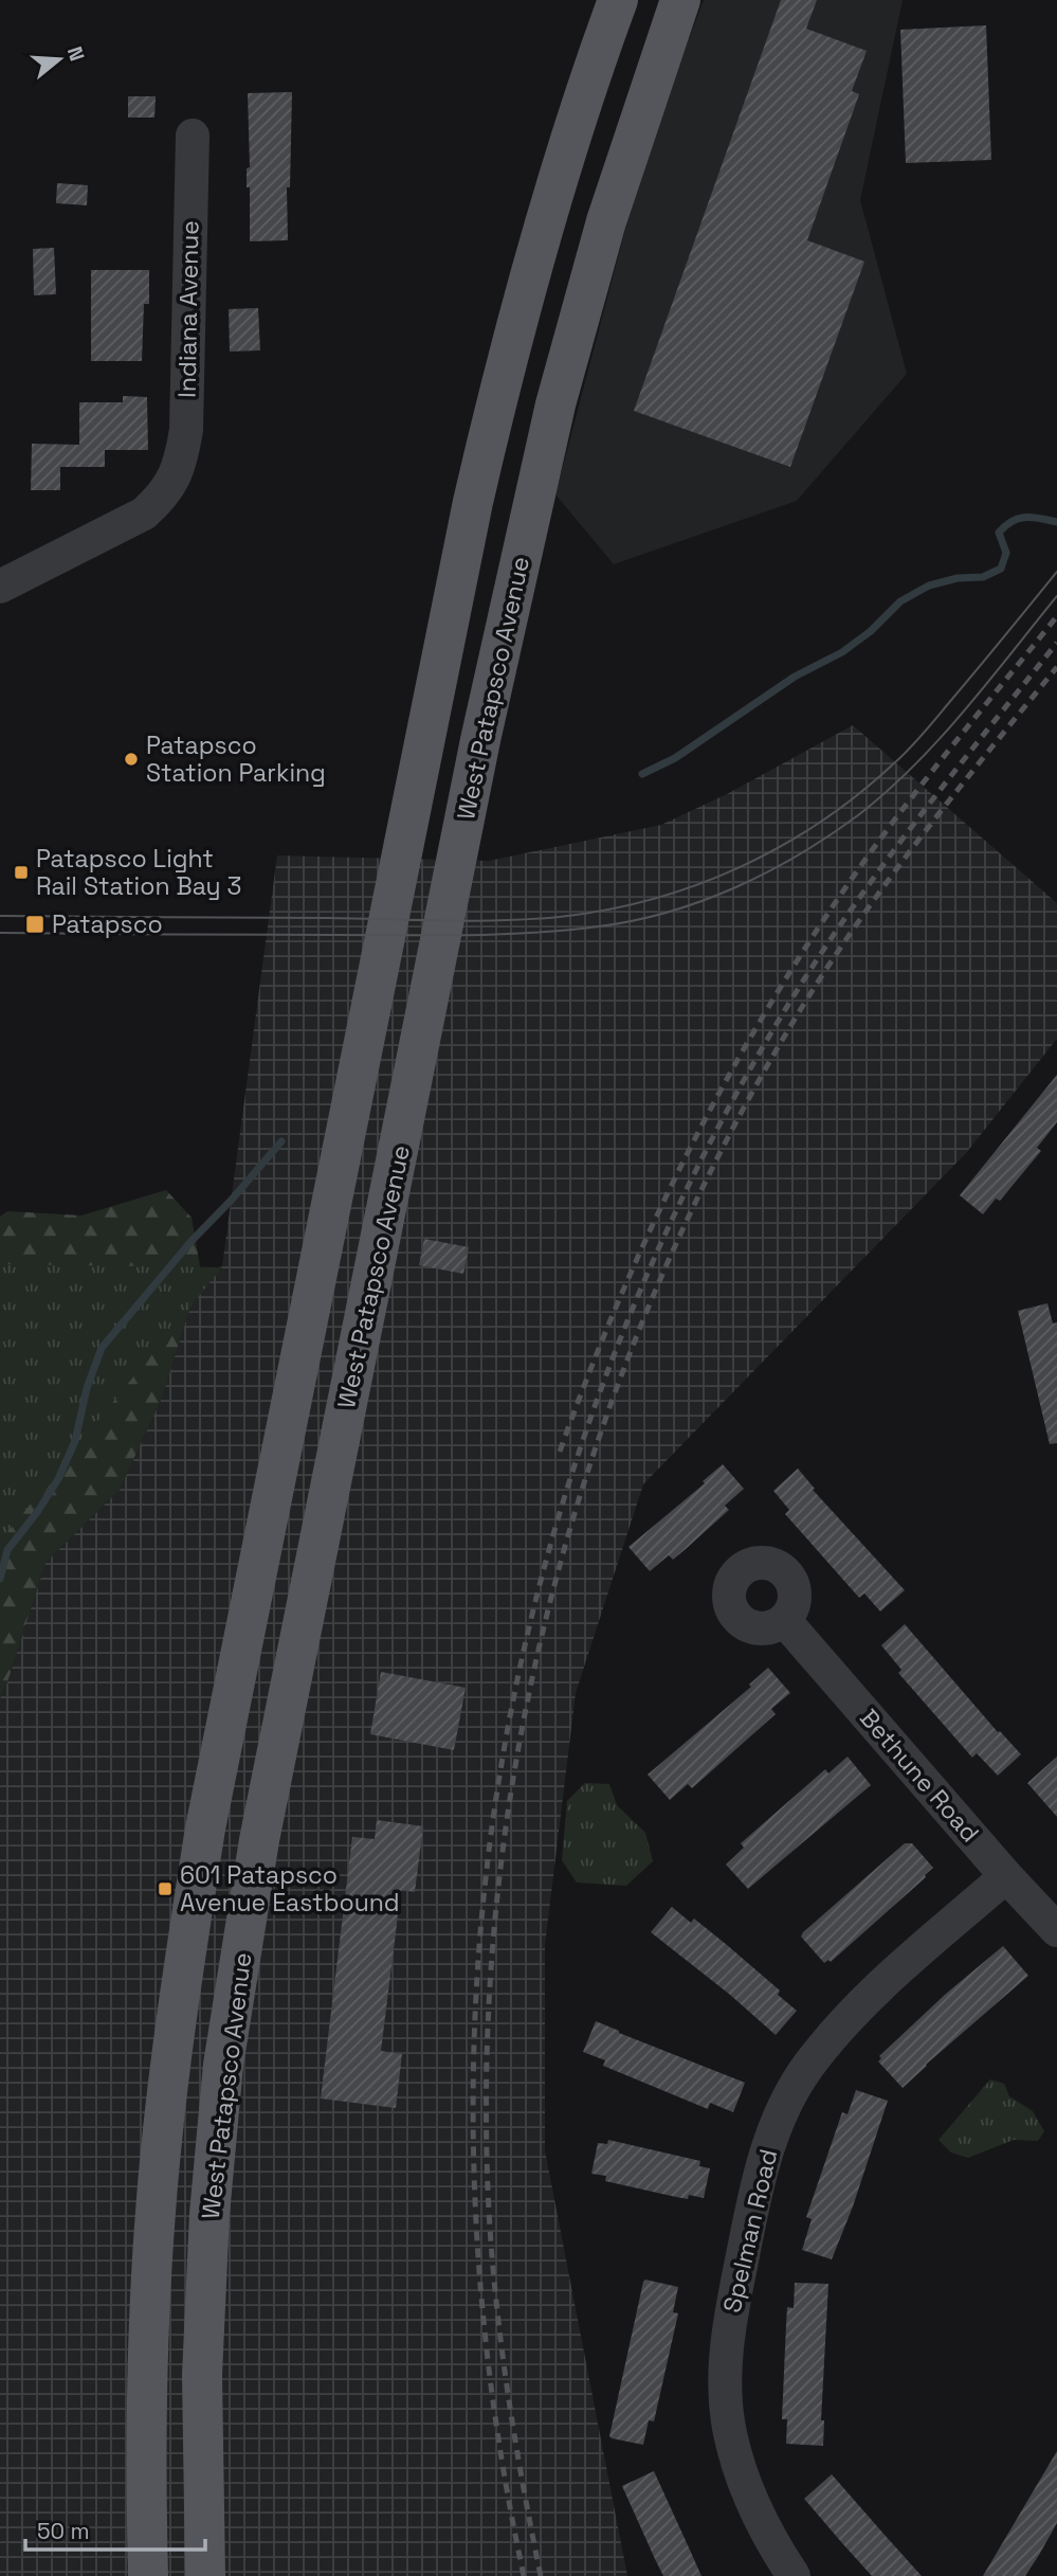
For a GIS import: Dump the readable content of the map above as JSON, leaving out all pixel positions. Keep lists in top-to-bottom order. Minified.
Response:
{"streets":{"main road":["West Patapsco Avenue"],"street":["Indiana Avenue","Bethune Road","Spelman Road"]},"crossings":[["Bethune Road","Spelman Road"]],"places":{"other":["Patapsco Station Parking"],"transit":["Patapsco Light Rail Station Bay 3","Patapsco","601 Patapsco Avenue Eastbound"]},"scale_bar":"50 m","north":"right"}
